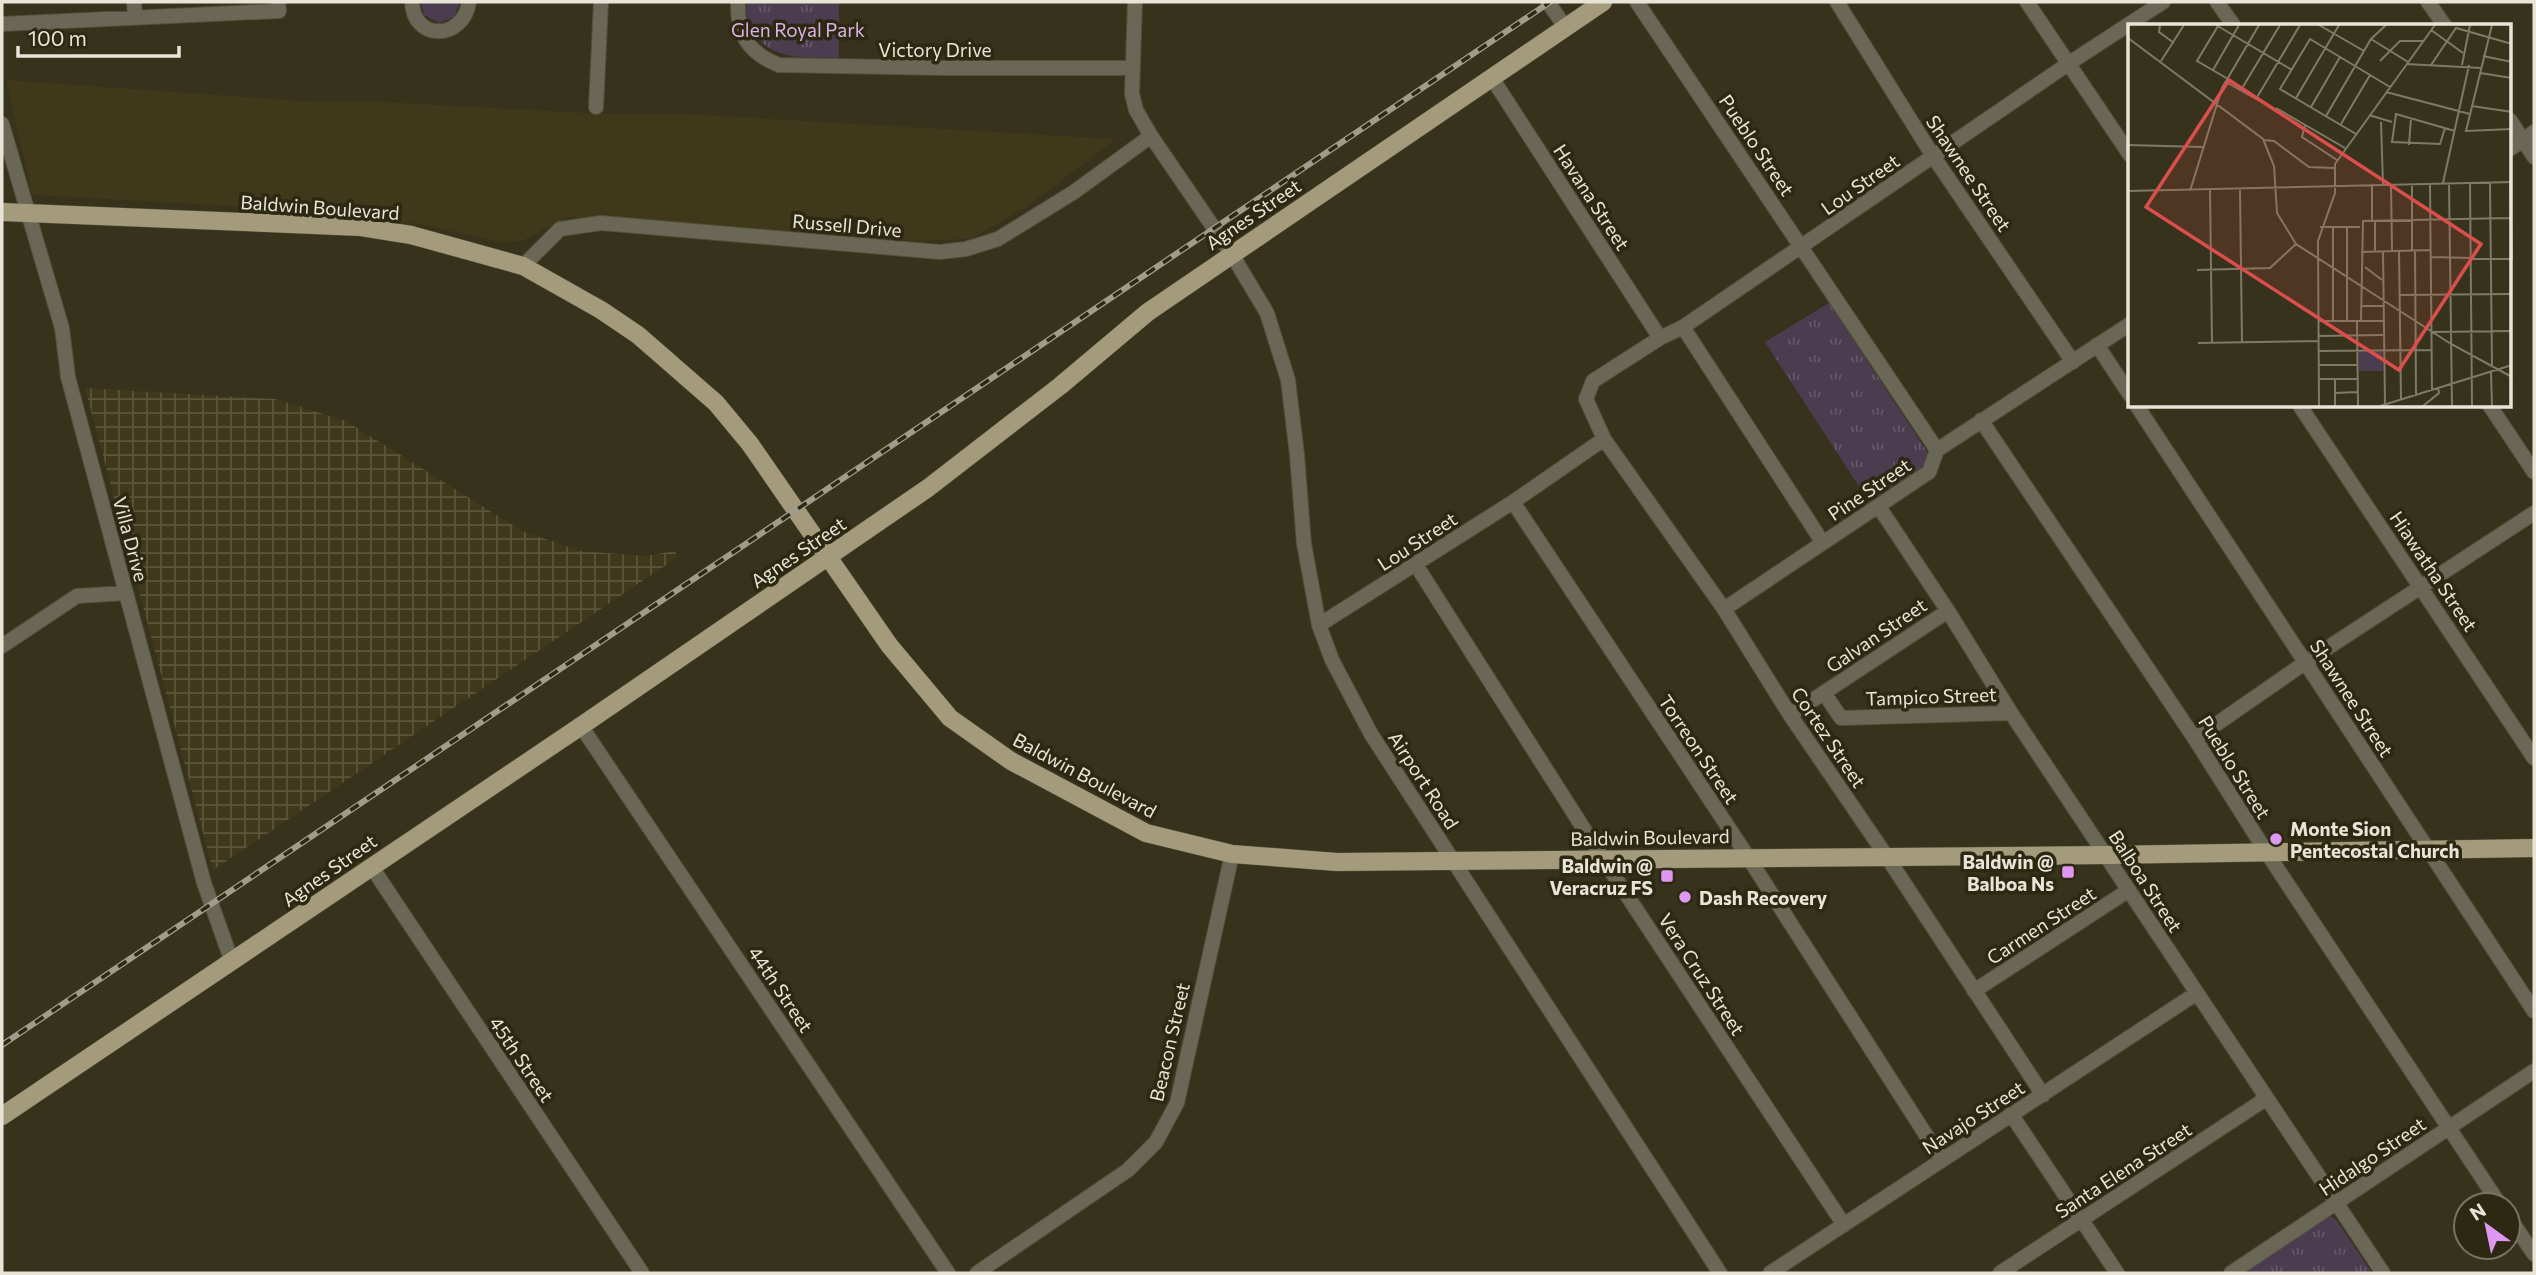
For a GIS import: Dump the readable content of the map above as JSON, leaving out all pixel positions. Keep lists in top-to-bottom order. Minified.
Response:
{"streets":{"main road":["Baldwin Boulevard","Agnes Street"],"street":["Victory Drive","Pueblo Street","Shawnee Street","Lou Street","Havana Street","Russell Drive","Pine Street","Villa Drive","Hiawatha Street","Galvan Street","Tampico Street","Cortez Street","Torreon Street","Airport Road","Balboa Street","Carmen Street","Vera Cruz Street","44th Street","Beacon Street","45th Street","Navajo Street","Hidalgo Street","Santa Elena Street"]},"crossings":[["Victory Drive","Airport Road"],["Pueblo Street","Lou Street"],["Pueblo Street","Baldwin Boulevard"],["Pueblo Street","Pine Street"],["Pueblo Street","Hidalgo Street"],["Shawnee Street","Lou Street"],["Shawnee Street","Baldwin Boulevard"],["Shawnee Street","Pine Street"],["Lou Street","Havana Street"],["Lou Street","Cortez Street"],["Lou Street","Torreon Street"],["Lou Street","Airport Road"],["Lou Street","Vera Cruz Street"],["Havana Street","Agnes Street"],["Baldwin Boulevard","Agnes Street"],["Baldwin Boulevard","Russell Drive"],["Baldwin Boulevard","Villa Drive"],["Baldwin Boulevard","Cortez Street"],["Baldwin Boulevard","Torreon Street"],["Baldwin Boulevard","Airport Road"],["Baldwin Boulevard","Balboa Street"],["Baldwin Boulevard","Vera Cruz Street"],["Baldwin Boulevard","Beacon Street"],["Agnes Street","Villa Drive"],["Agnes Street","Airport Road"],["Agnes Street","44th Street"],["Agnes Street","45th Street"],["Russell Drive","Airport Road"],["Pine Street","Cortez Street"],["Pine Street","Balboa Street"],["Galvan Street","Tampico Street"],["Galvan Street","Cortez Street"],["Galvan Street","Balboa Street"],["Tampico Street","Balboa Street"],["Cortez Street","Carmen Street"],["Cortez Street","Navajo Street"],["Torreon Street","Navajo Street"],["Balboa Street","Carmen Street"],["Balboa Street","Navajo Street"],["Balboa Street","Hidalgo Street"],["Balboa Street","Santa Elena Street"],["Vera Cruz Street","Navajo Street"]],"parks":["Glen Royal Park"],"places":{"other":["Monte Sion Pentecostal Church","Dash Recovery"],"transit":["Baldwin @ Balboa Ns","Baldwin @ Veracruz FS"]},"scale_bar":"100 m","north":"top left"}
